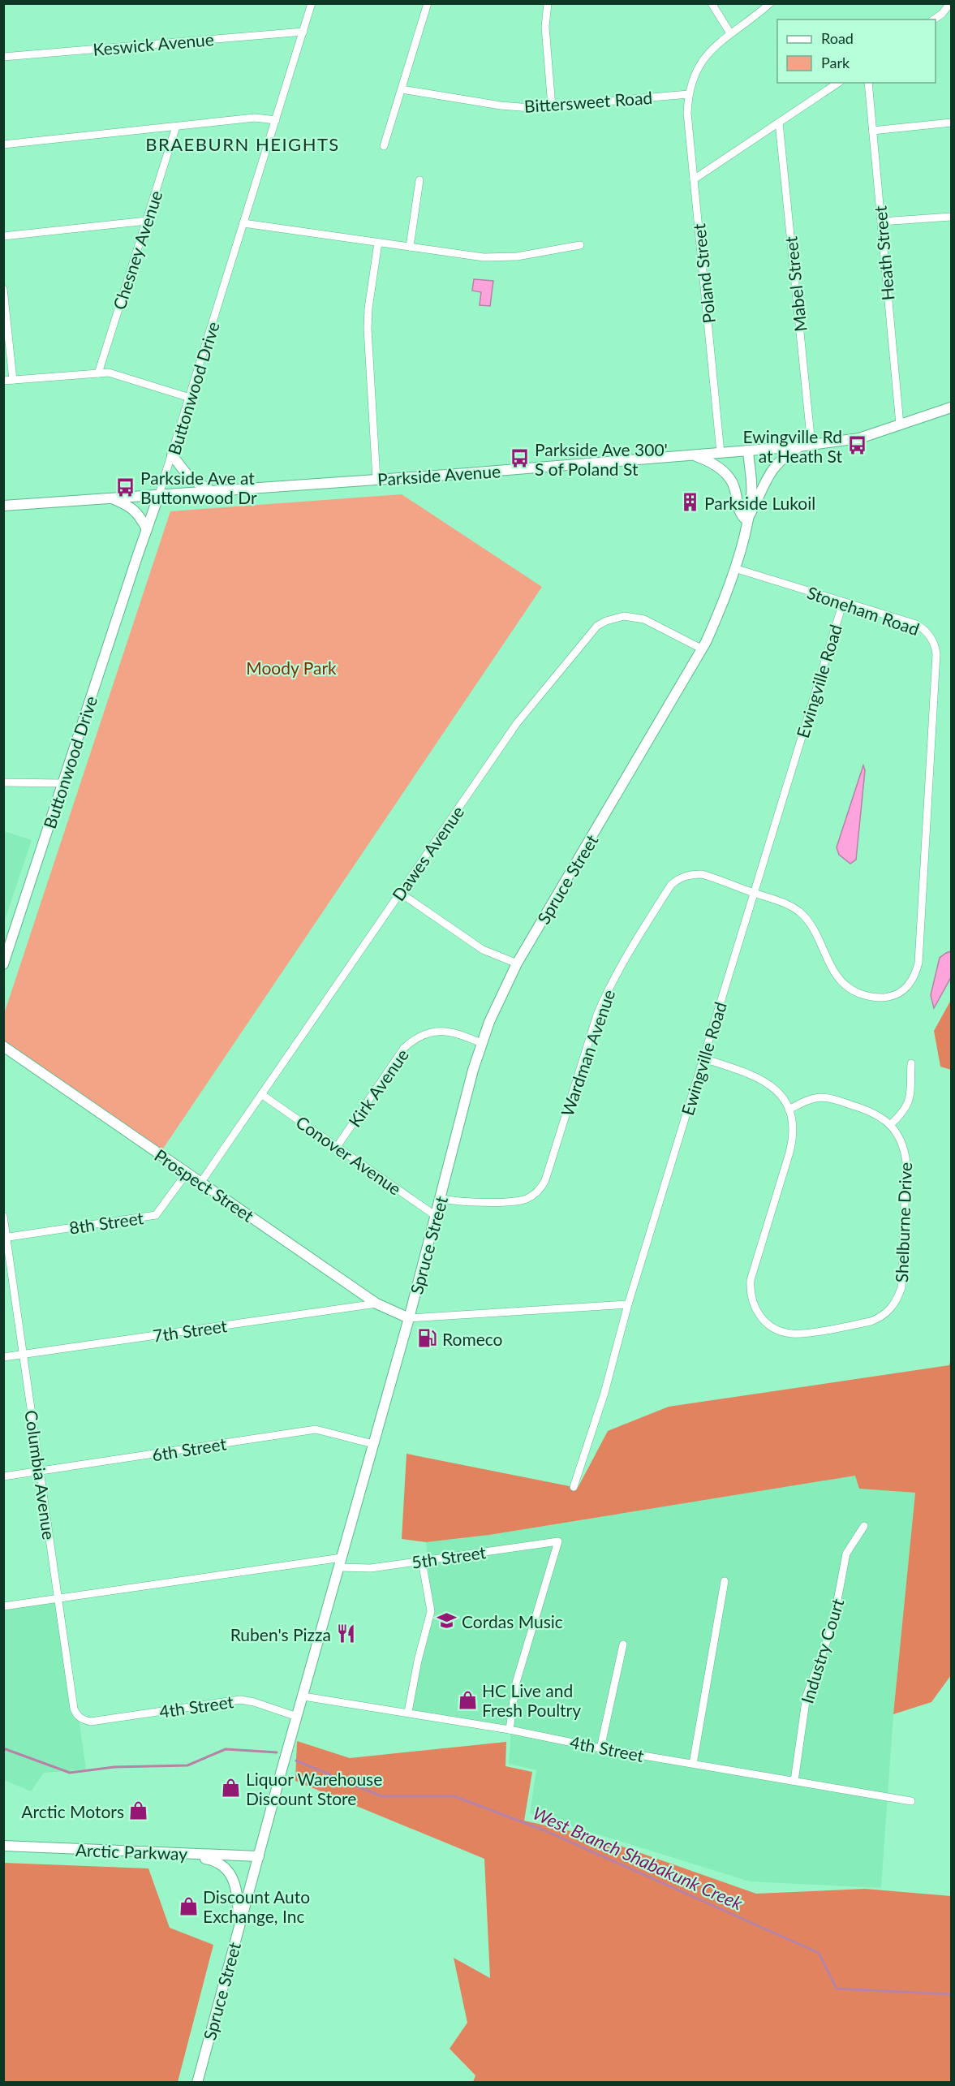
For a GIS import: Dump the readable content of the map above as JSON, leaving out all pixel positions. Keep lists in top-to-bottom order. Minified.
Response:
{"streets":{"street":["Keswick Avenue","Bittersweet Road","Chesney Avenue","Heath Street","Poland Street","Mabel Street","Buttonwood Drive","Parkside Avenue","Stoneham Road","Ewingville Road","Dawes Avenue","Spruce Street","Wardman Avenue","Kirk Avenue","Conover Avenue","Prospect Street","8th Street","Shelburne Drive","7th Street","6th Street","Columbia Avenue","5th Street","Industry Court","4th Street","Arctic Parkway"]},"crossings":[["Keswick Avenue","Buttonwood Drive"],["Bittersweet Road","Poland Street"],["Heath Street","Parkside Avenue"],["Poland Street","Parkside Avenue"],["Mabel Street","Parkside Avenue"],["Buttonwood Drive","Parkside Avenue"],["Parkside Avenue","Spruce Street"],["Stoneham Road","Ewingville Road"],["Stoneham Road","Spruce Street"],["Stoneham Road","Wardman Avenue"],["Ewingville Road","Wardman Avenue"],["Ewingville Road","Shelburne Drive"],["Dawes Avenue","Spruce Street"],["Dawes Avenue","Conover Avenue"],["Dawes Avenue","Prospect Street"],["Spruce Street","Wardman Avenue"],["Spruce Street","Kirk Avenue"],["Spruce Street","Conover Avenue"],["Spruce Street","Prospect Street"],["Spruce Street","6th Street"],["Spruce Street","5th Street"],["Spruce Street","4th Street"],["Spruce Street","Arctic Parkway"],["Kirk Avenue","Conover Avenue"],["Prospect Street","8th Street"],["Prospect Street","7th Street"],["8th Street","Columbia Avenue"],["7th Street","Columbia Avenue"],["6th Street","Columbia Avenue"],["Columbia Avenue","5th Street"],["Columbia Avenue","4th Street"],["5th Street","4th Street"],["Industry Court","4th Street"]],"districts":["BRAEBURN HEIGHTS"],"water":["West Branch Shabakunk Creek"],"parks":["Moody Park"],"places":{"bus stop":["Ewingville Rd at Heath St","Parkside Ave 300' S of Poland St","Parkside Ave at Buttonwood Dr"],"building":["Parkside Lukoil"],"fuel station":["Romeco"],"school or university":["Cordas Music"],"restaurant":["Ruben's Pizza"],"shop":["HC Live and Fresh Poultry","Liquor Warehouse Discount Store","Arctic Motors","Discount Auto Exchange, Inc"]},"legend":["Road","Park"]}
